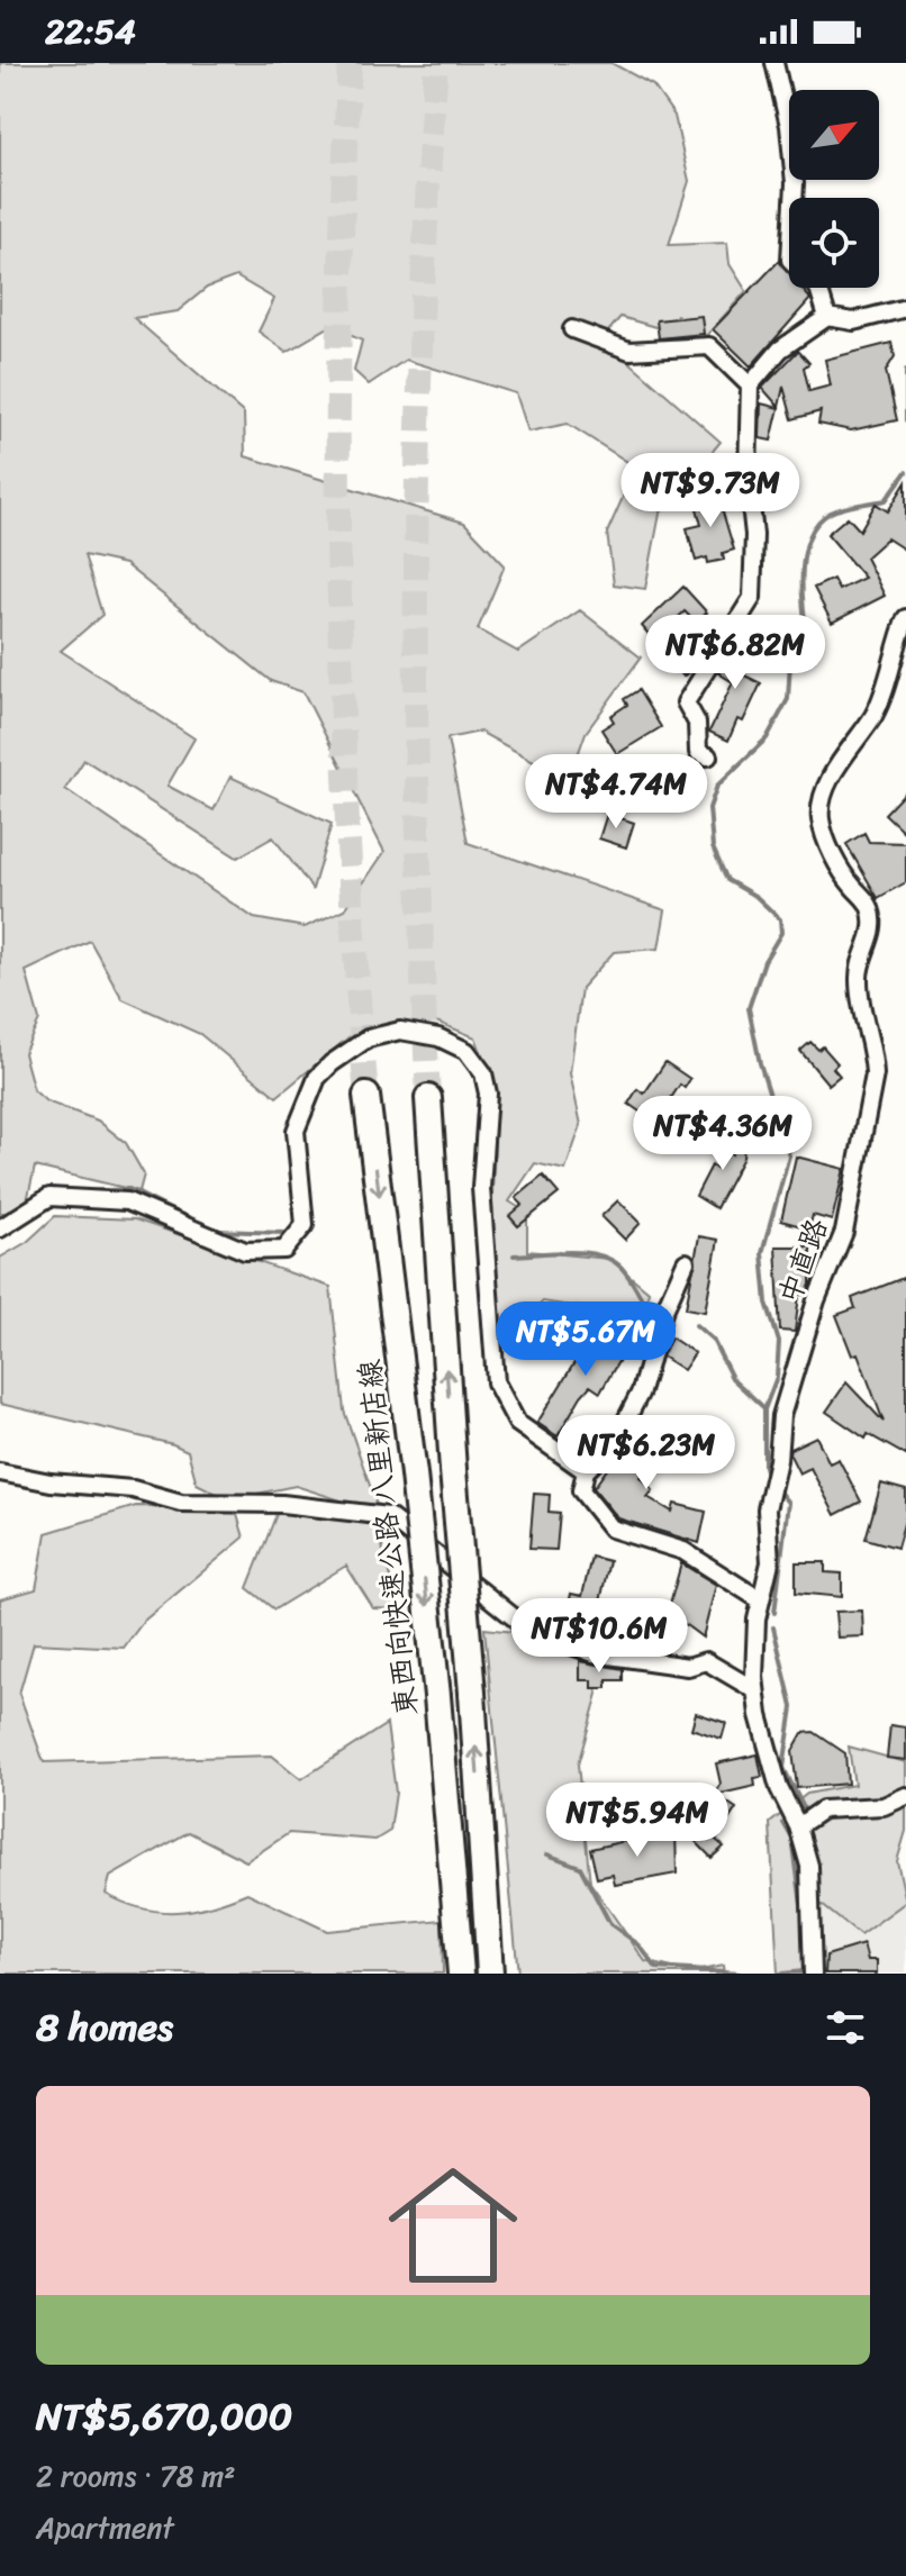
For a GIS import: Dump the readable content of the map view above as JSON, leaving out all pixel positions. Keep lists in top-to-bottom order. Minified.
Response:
{"streets":{"highway":["東西向快速公路 八里新店線"],"street":["中直路"]},"north":"top right","page":{"status":"22:54","price":["NT$9.73M","NT$6.82M","NT$4.74M","NT$4.36M","NT$5.67M","NT$6.23M","NT$10.6M","NT$5.94M"],"heading":"8 homes","list":[{"name":"NT$5,670,000","note":"2 rooms · 78 m² · Apartment"}]}}
